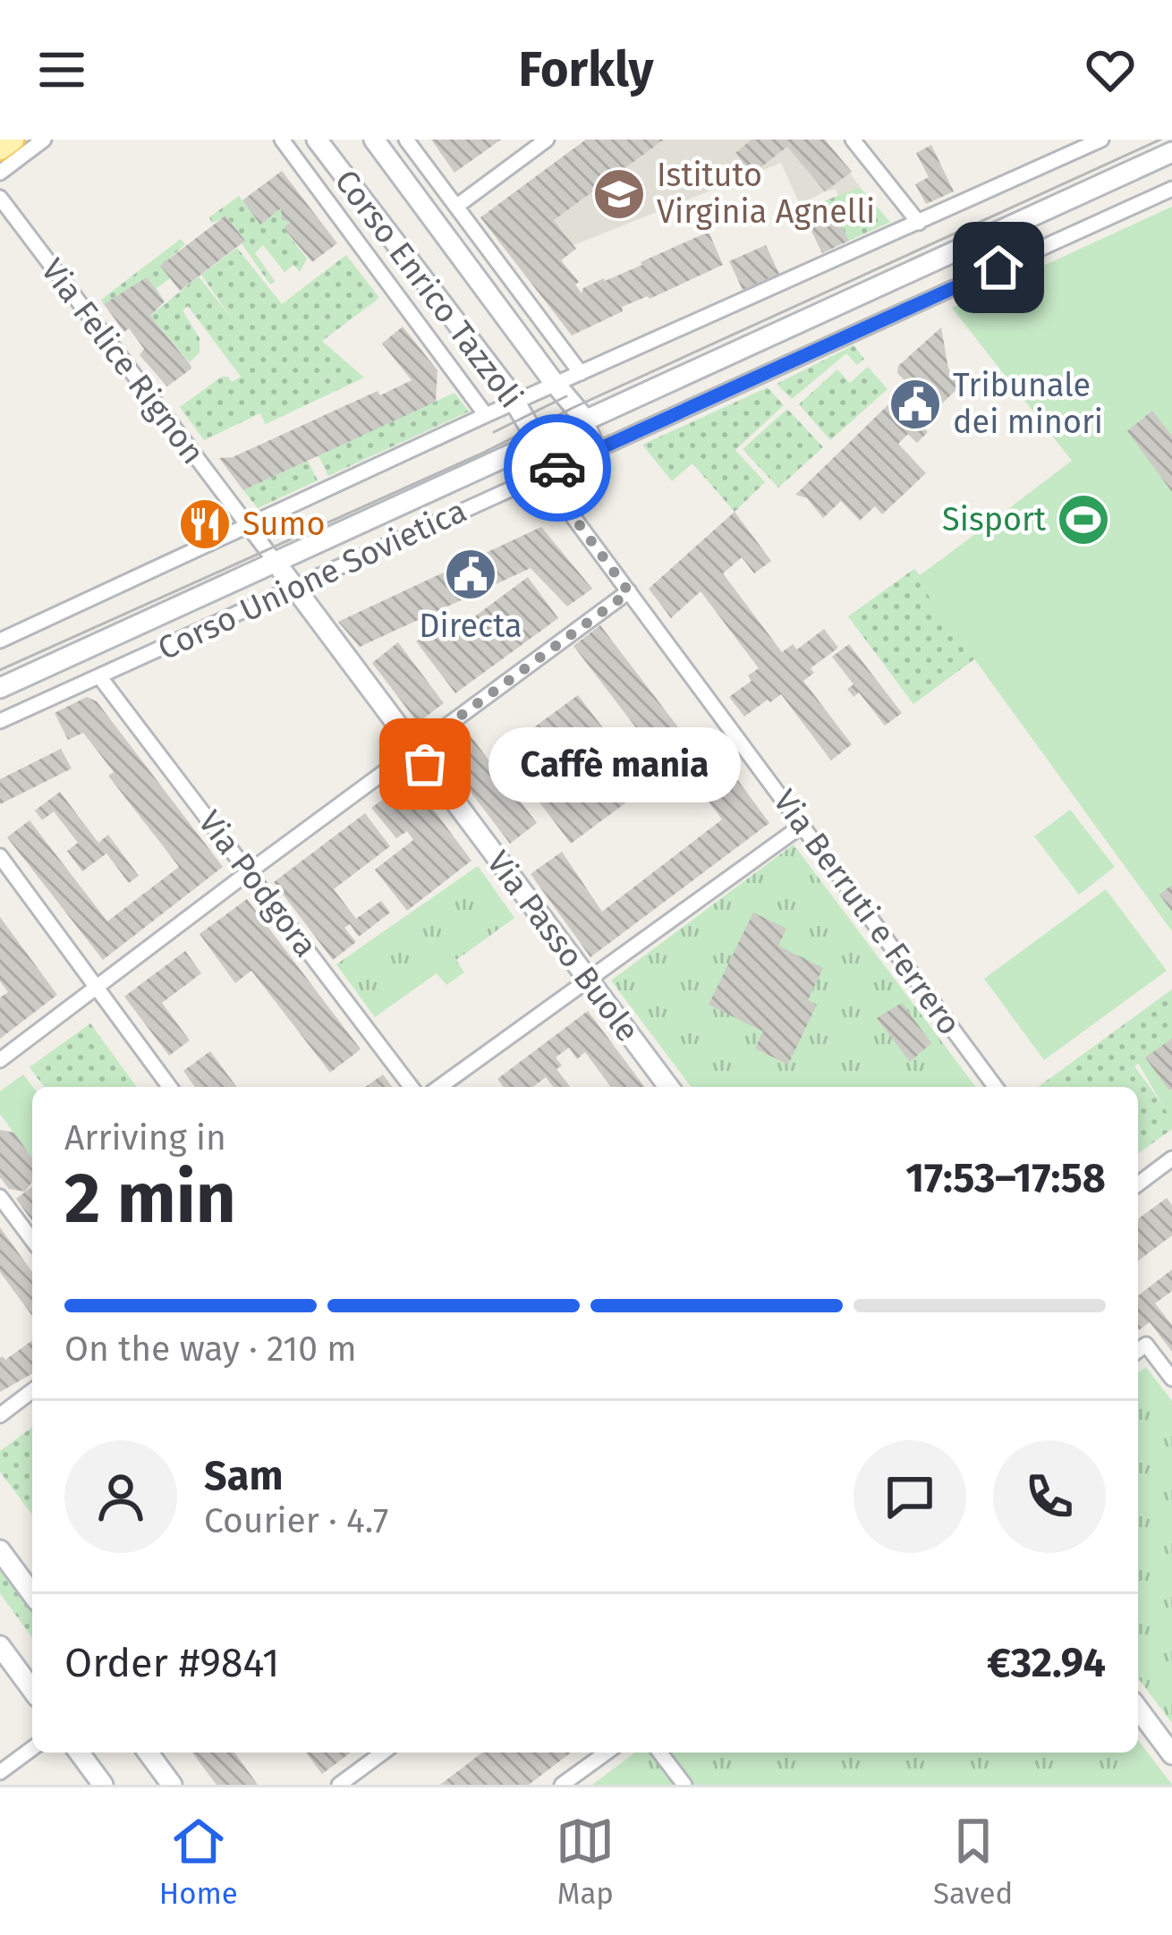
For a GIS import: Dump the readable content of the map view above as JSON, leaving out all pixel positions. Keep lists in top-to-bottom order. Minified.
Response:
{"streets":{"main road":["Corso Enrico Tazzoli","Corso Unione Sovietica","Via Passo Buole"],"street":["Via Felice Rignon","Via Podgora","Via Berruti e Ferrero"]},"crossings":[["Corso Enrico Tazzoli","Corso Unione Sovietica"],["Via Felice Rignon","Corso Unione Sovietica"],["Corso Unione Sovietica","Via Podgora"],["Corso Unione Sovietica","Via Berruti e Ferrero"],["Corso Unione Sovietica","Via Passo Buole"]],"places":{"school or university":["Istituto Virginia Agnelli"],"public building":["Tribunale dei minori","Directa"],"sports":["Sisport"],"restaurant":["Sumo"],"other":["Caffè mania"]},"page":{"header":"Forkly","bubble":"Caffè mania","heading":["2 min","Arriving in","17:53–17:58"],"panel":["Sam","Courier · 4.7","Order #9841","€32.94"],"bar":"On the way · 210 m","tabs":["Home","Map","Saved"]}}
